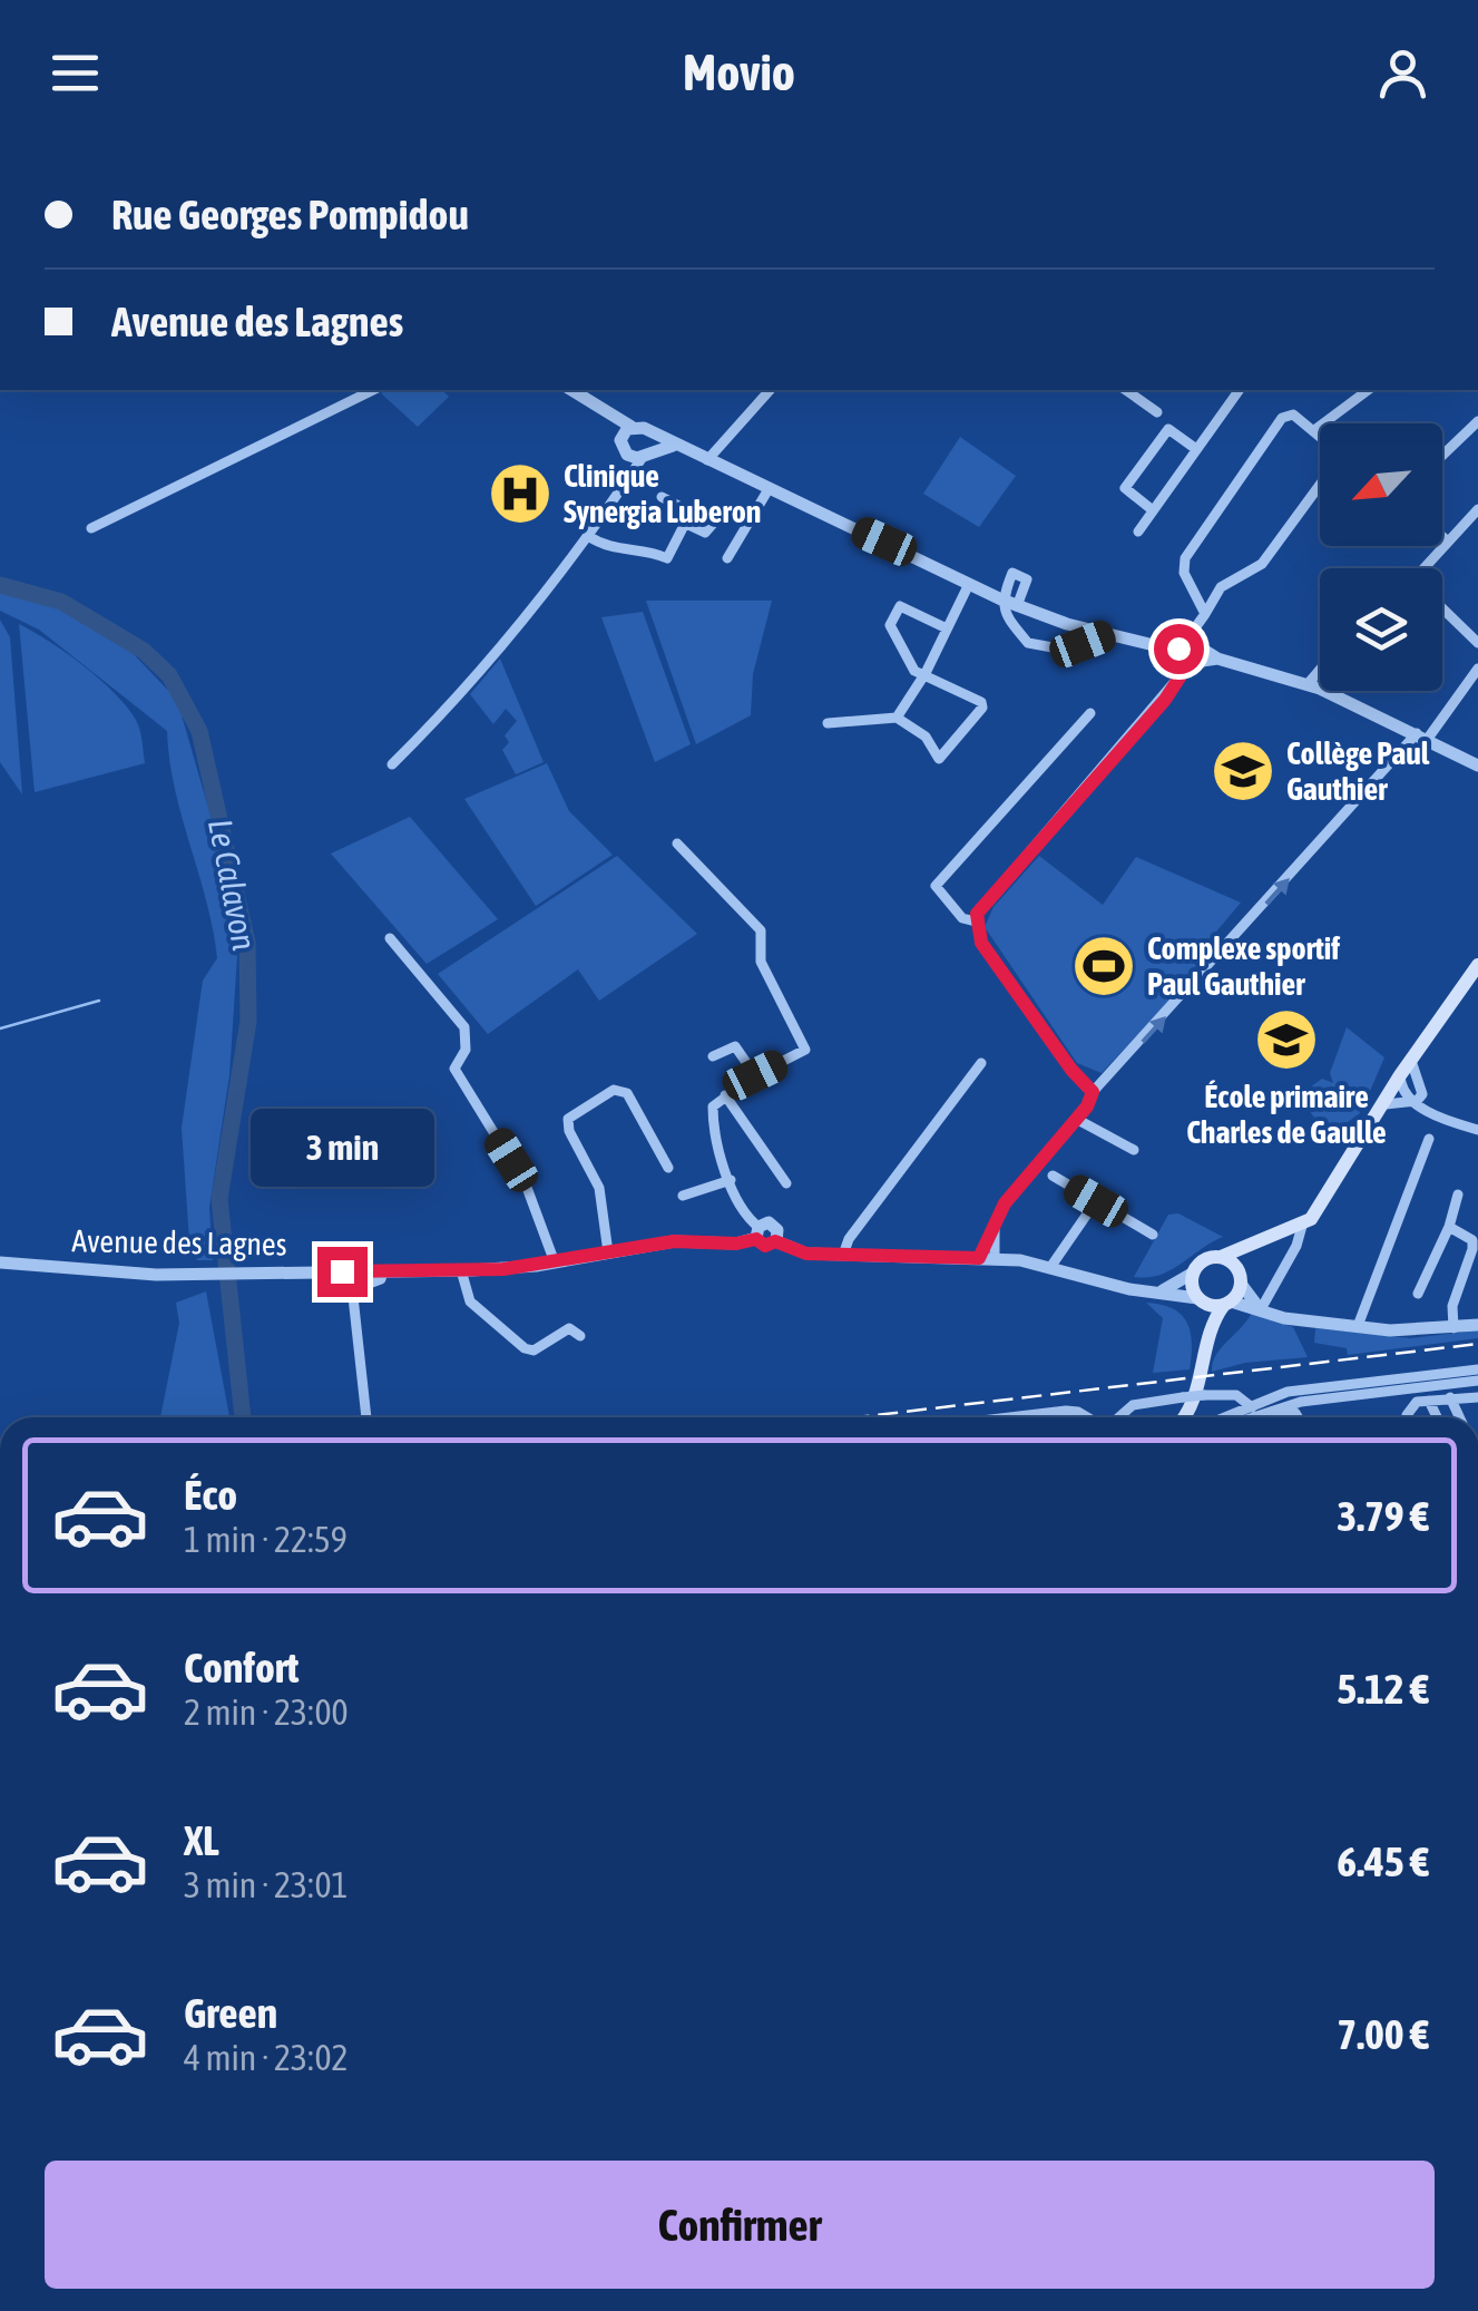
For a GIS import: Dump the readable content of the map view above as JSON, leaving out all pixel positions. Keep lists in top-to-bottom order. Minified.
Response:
{"streets":{"street":["Avenue des Lagnes"]},"water":["Le Calavon"],"places":{"hospital":["Clinique Synergia Luberon"],"school or university":["Collège Paul Gauthier","École primaire Charles de Gaulle"],"sports":["Complexe sportif Paul Gauthier"]},"north":"bottom left","page":{"header":"Movio","banner":["Rue Georges Pompidou","Avenue des Lagnes"],"bubble":"3 min","list":[{"name":"Éco","note":"1 min · 22:59","value":"3.79 €"},{"name":"Confort","note":"2 min · 23:00","value":"5.12 €"},{"name":"XL","note":"3 min · 23:01","value":"6.45 €"},{"name":"Green","note":"4 min · 23:02","value":"7.00 €"}],"buttons":"Confirmer"}}
